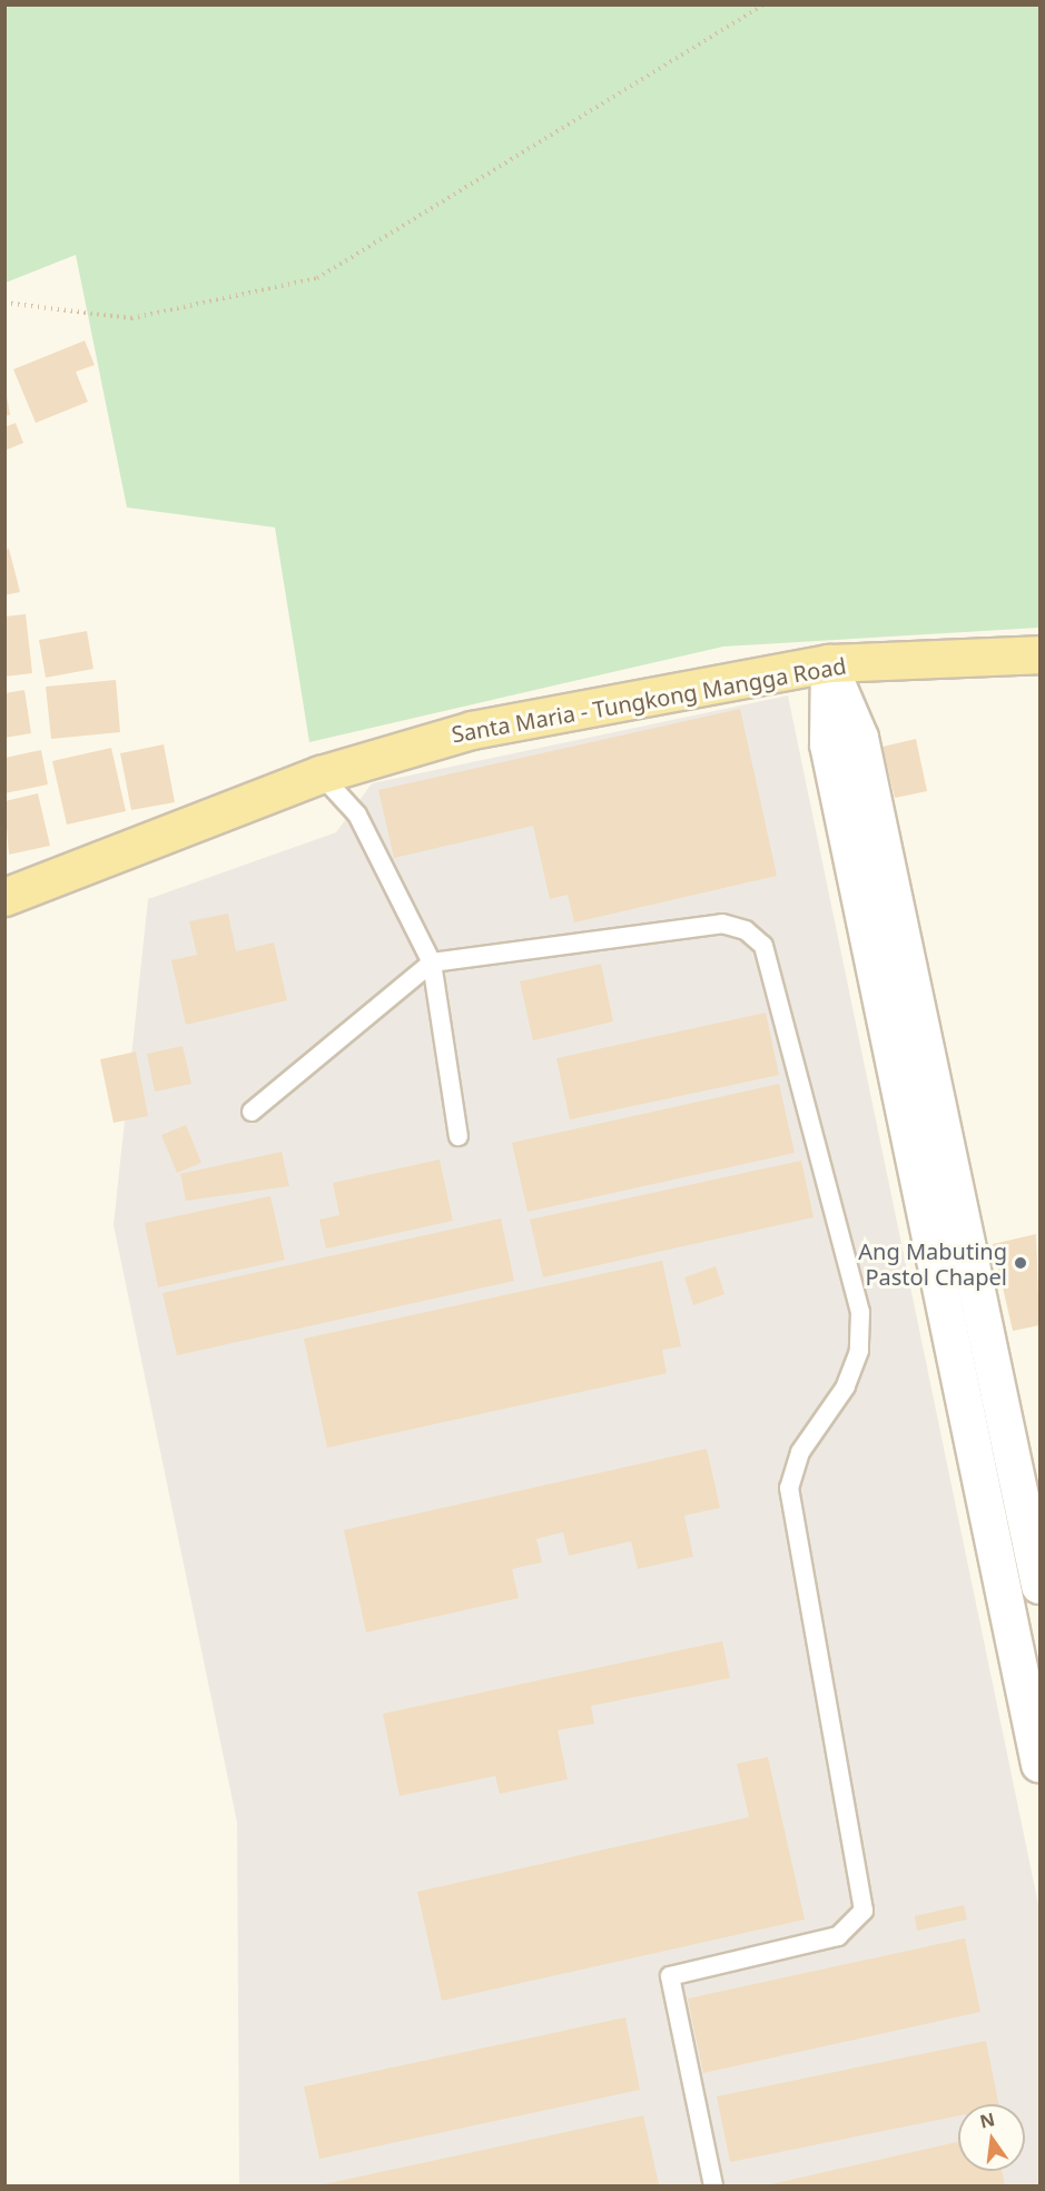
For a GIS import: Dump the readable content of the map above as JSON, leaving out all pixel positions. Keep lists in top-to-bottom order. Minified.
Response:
{"streets":{"main road":["Santa Maria - Tungkong Mangga Road"]},"places":["Ang Mabuting Pastol Chapel"],"north":"top"}
